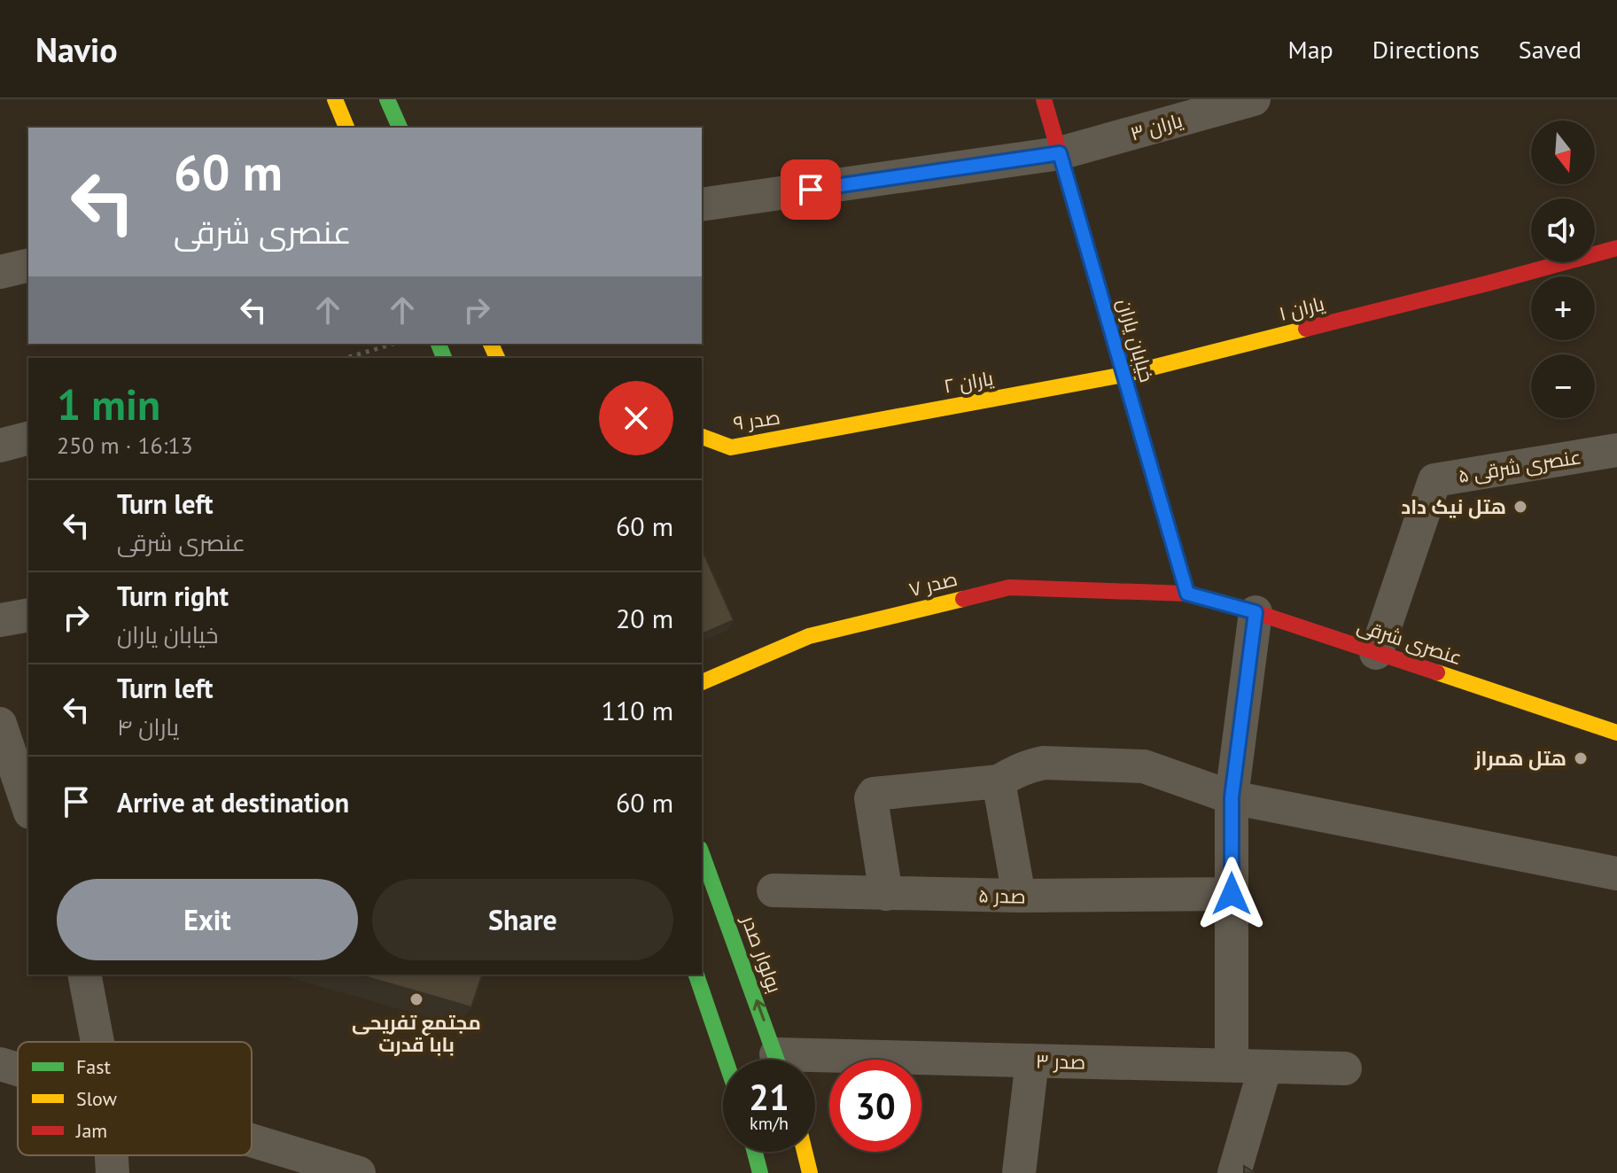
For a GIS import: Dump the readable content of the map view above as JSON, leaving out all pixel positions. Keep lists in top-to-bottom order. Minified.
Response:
{"streets":{"street":["یاران ۳","یاران ۱","خیابان یاران","یاران ۲","صدر ۹","عنصری شرقی ۵","صدر ۷","عنصری شرقی","صدر ۵","بولوار صدر","صدر ۳"]},"crossings":[["یاران ۳","خیابان یاران"],["یاران ۱","خیابان یاران"],["یاران ۱","یاران ۲"],["خیابان یاران","یاران ۲"],["خیابان یاران","صدر ۷"],["خیابان یاران","عنصری شرقی"],["یاران ۲","صدر ۹"],["عنصری شرقی ۵","عنصری شرقی"],["صدر ۷","عنصری شرقی"]],"places":["هتل نیک داد","هتل همراز","مجتمع تفریحی بابا قدرت"],"legend":["Fast","Slow","Jam"],"north":"bottom","page":{"header":"Navio","nav":["Map","Directions","Saved"],"map_buttons":["+","−"],"turn":["60 m","عنصری شرقی"],"heading":["1 min","250 m · 16:13"],"list":[{"name":"Turn left","note":"عنصری شرقی","value":"60 m"},{"name":"Turn right","note":"خیابان یاران","value":"20 m"},{"name":"Turn left","note":"یاران ۴","value":"110 m"},{"name":"Arrive at destination","value":"60 m"}],"buttons":["Exit","Share"],"speed":"21 km/h","limit":"30"}}
